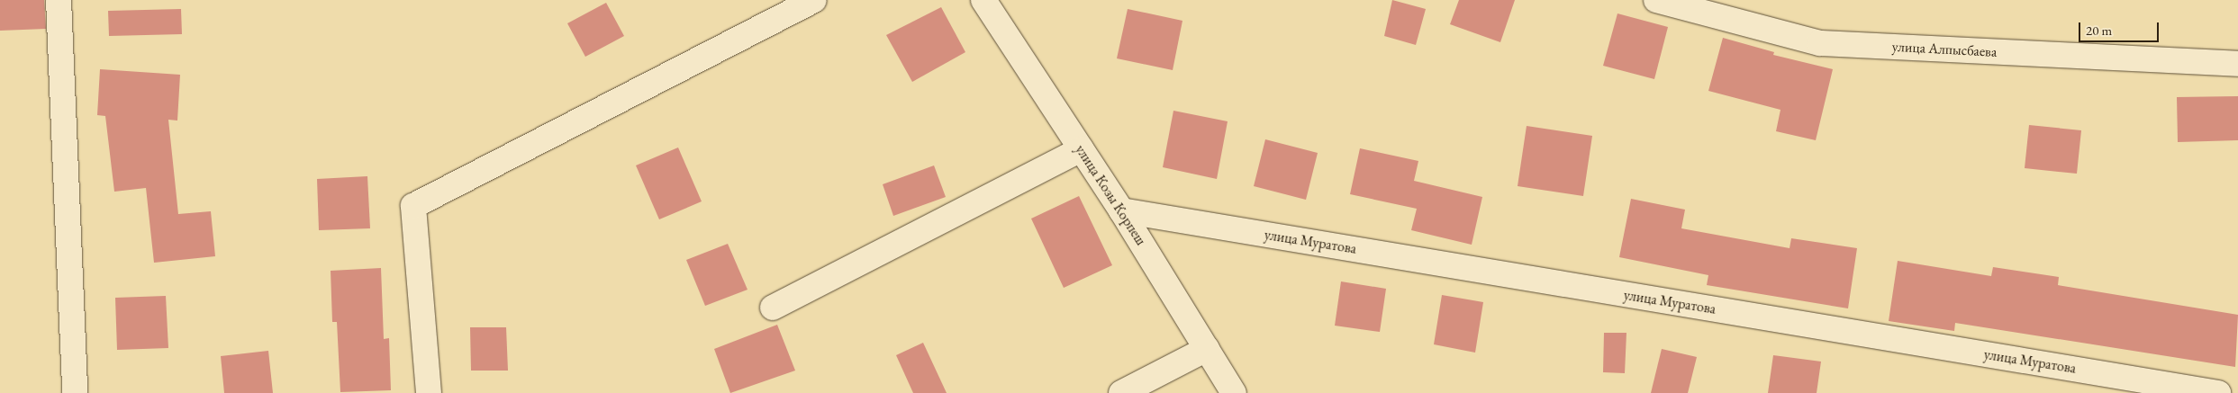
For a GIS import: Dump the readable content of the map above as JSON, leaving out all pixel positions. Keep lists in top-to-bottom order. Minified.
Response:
{"streets":{"street":["улица Алпысбаева","улица Козы Корпеш","улица Муратова"]},"crossings":[["улица Козы Корпеш","улица Муратова"]],"scale_bar":"20 m"}
